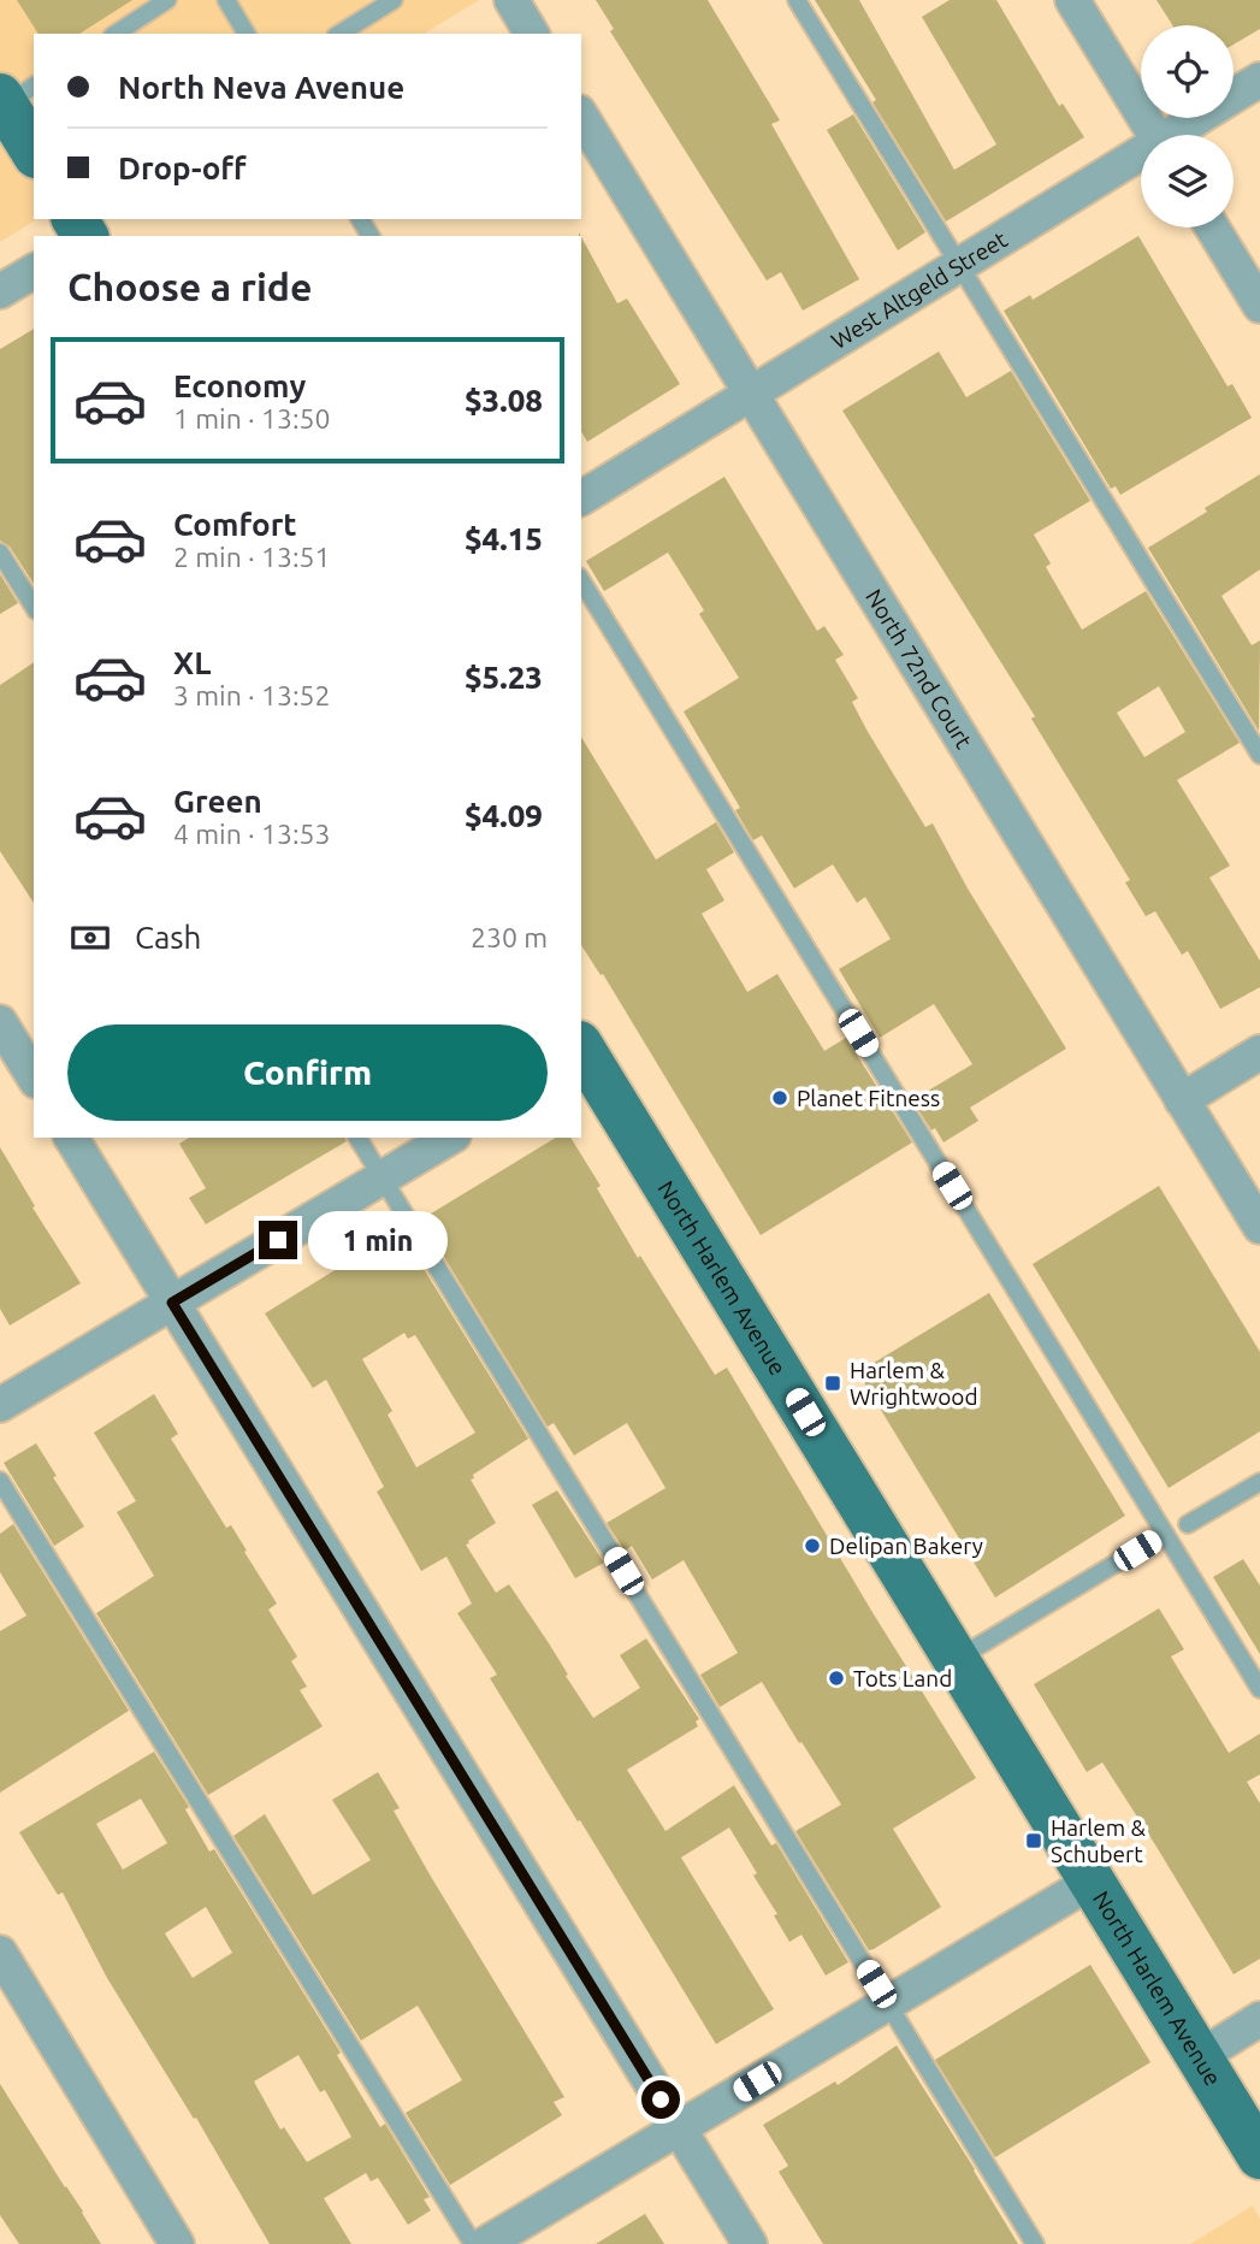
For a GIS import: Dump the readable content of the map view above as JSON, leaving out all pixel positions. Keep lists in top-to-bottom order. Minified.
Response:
{"streets":{"main road":["North Harlem Avenue"],"street":["West Altgeld Street","North 72nd Court"]},"crossings":[["West Altgeld Street","North 72nd Court"]],"places":{"other":["Planet Fitness","Delipan Bakery","Tots Land"],"transit":["Harlem & Wrightwood","Harlem & Schubert"]},"page":{"banner":["North Neva Avenue","Drop-off"],"heading":"Choose a ride","list":[{"name":"Economy","note":"1 min · 13:50","value":"$3.08"},{"name":"Comfort","note":"2 min · 13:51","value":"$4.15"},{"name":"XL","note":"3 min · 13:52","value":"$5.23"},{"name":"Green","note":"4 min · 13:53","value":"$4.09"}],"pay":["Cash","230 m"],"buttons":"Confirm","bubble":"1 min"}}
